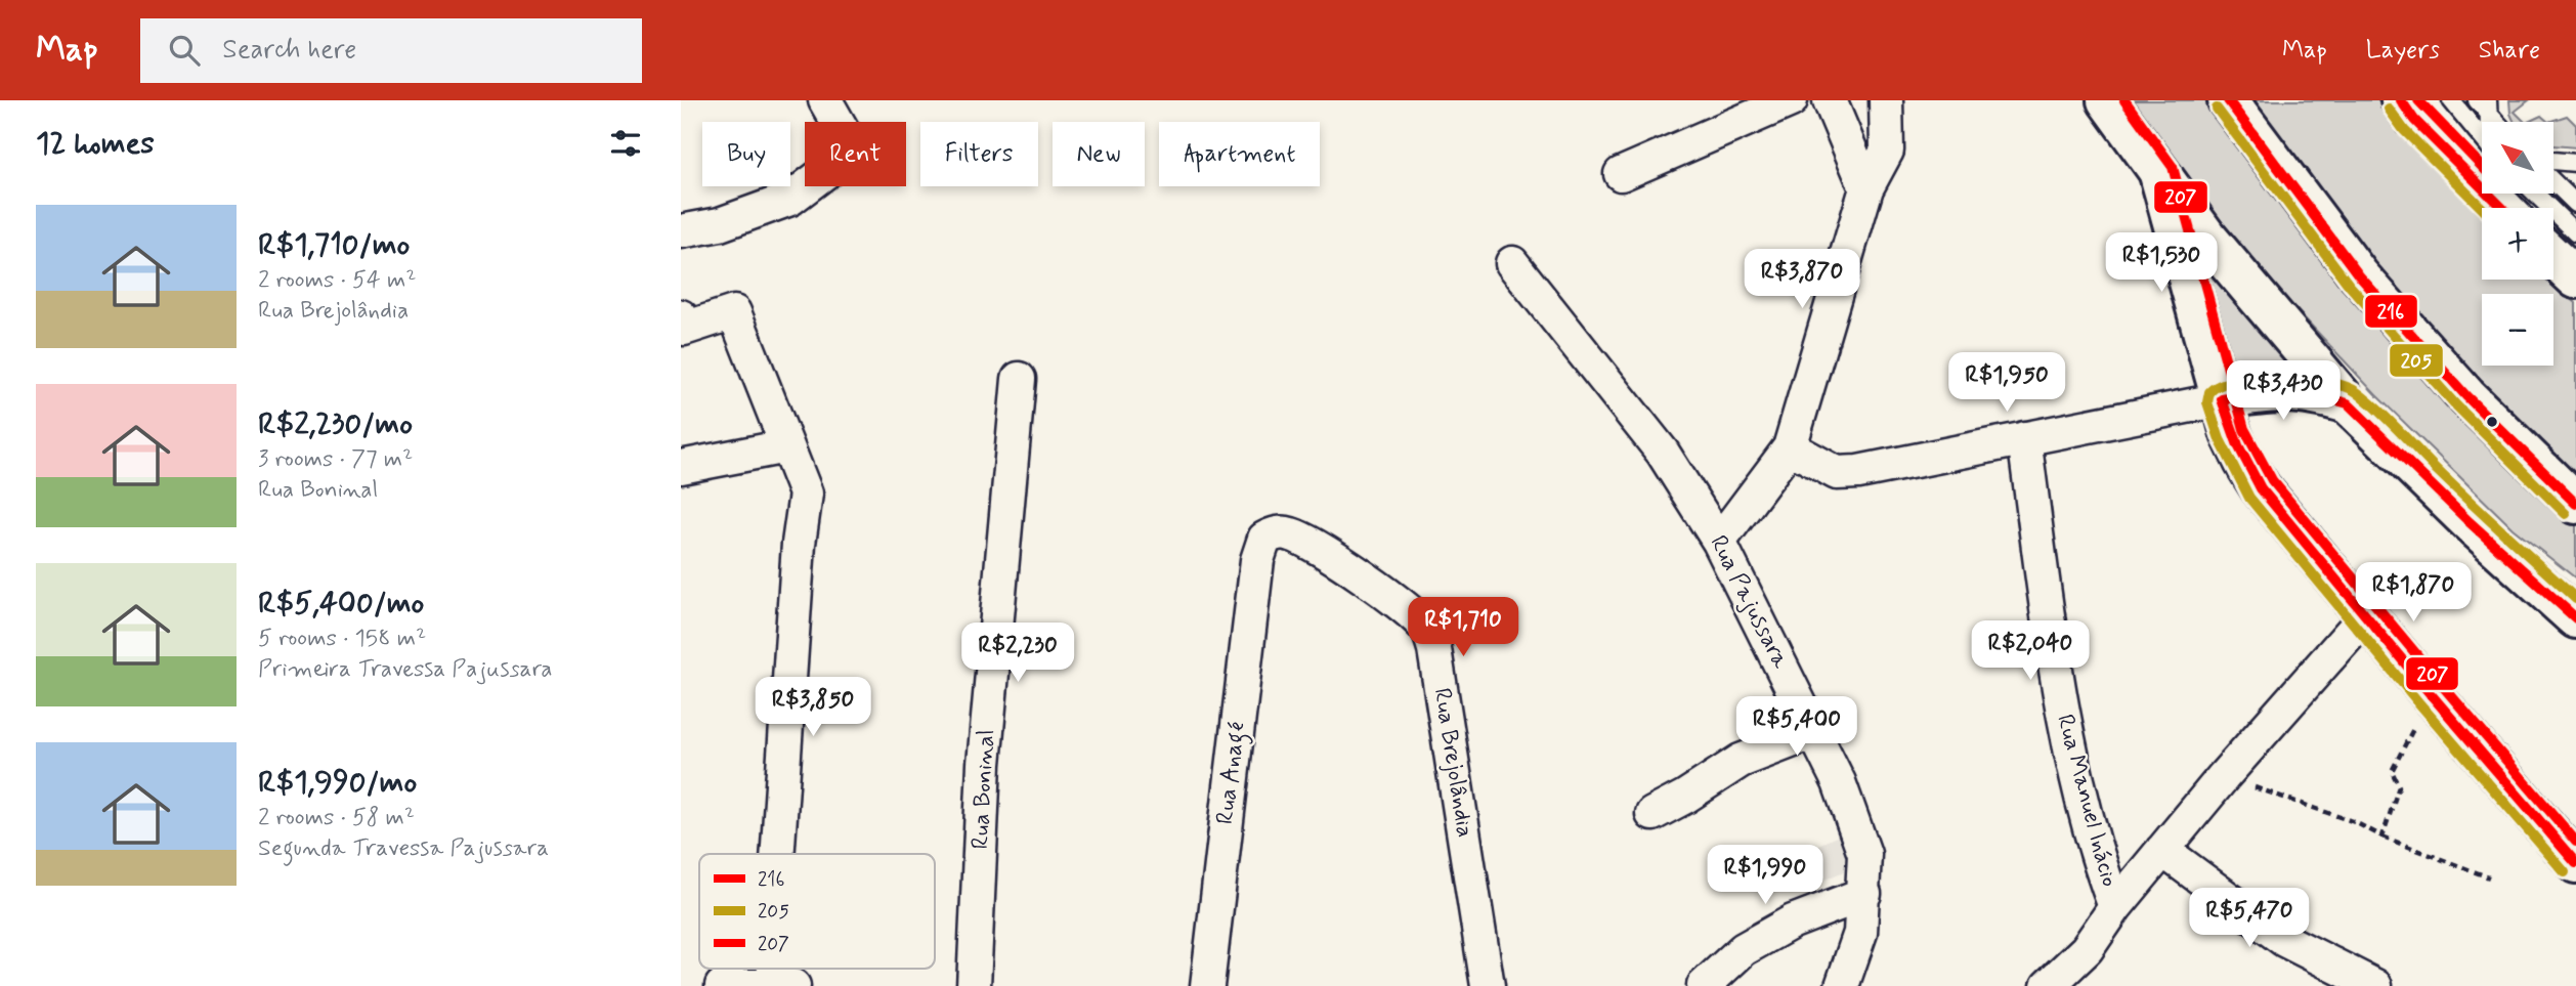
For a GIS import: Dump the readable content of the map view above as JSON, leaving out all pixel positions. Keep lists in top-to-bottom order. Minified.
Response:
{"streets":{"street":["Rua Pajussara","Rua Brejolândia","Rua Anagé","Rua Boninal","Rua Manuel Inácio"]},"crossings":[["Rua Brejolândia","Rua Anagé"]],"lines":["transit line 216","transit line 207","transit line 205"],"legend":["216","205","207"],"north":"top left","page":{"header":"Map","search":"Search here","nav":["Map","Layers","Share"],"heading":"12 homes","map_buttons":["+","−"],"chip":["Buy","Rent","Filters","New","Apartment"],"list":[{"name":"R$1,710/mo","note":"2 rooms · 54 m² · Rua Brejolândia"},{"name":"R$2,230/mo","note":"3 rooms · 77 m² · Rua Boninal"},{"name":"R$5,400/mo","note":"5 rooms · 158 m² · Primeira Travessa Pajussara"},{"name":"R$1,990/mo","note":"2 rooms · 58 m² · Segunda Travessa Pajussara"}],"price":["R$1,530","R$3,870","R$1,950","R$3,430","R$1,870","R$1,710","R$2,040","R$2,230","R$3,850","R$5,400","R$1,990","R$5,470"]}}
